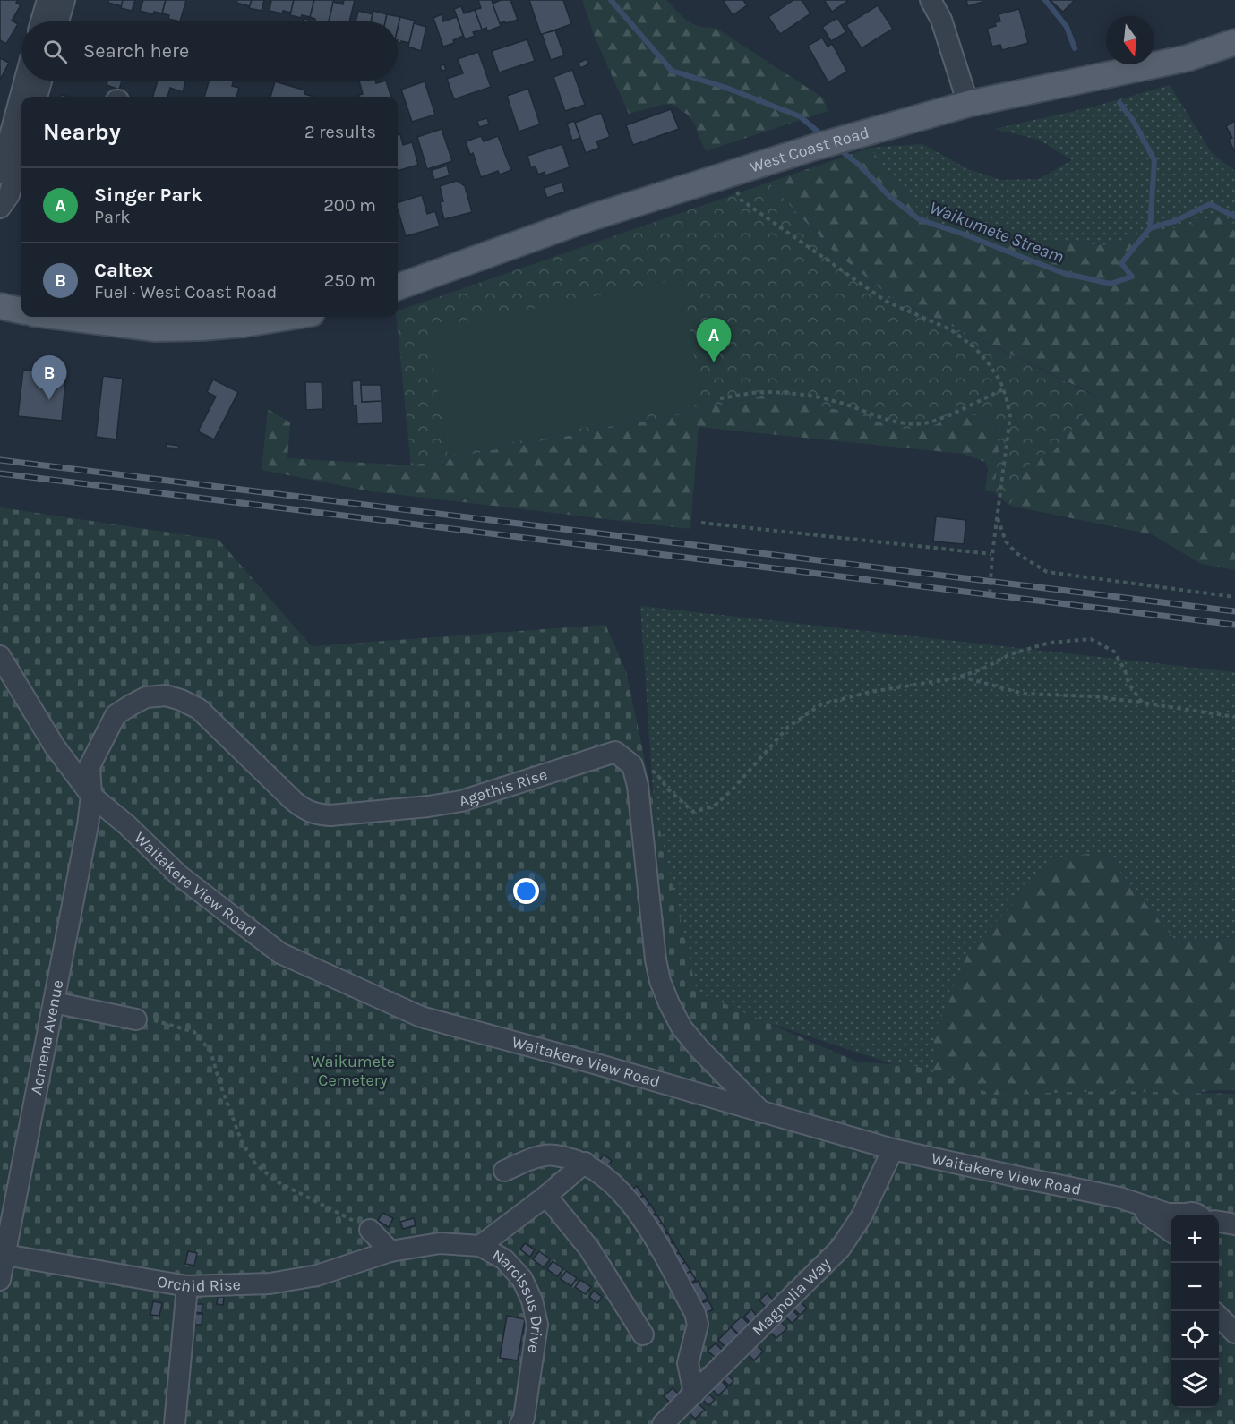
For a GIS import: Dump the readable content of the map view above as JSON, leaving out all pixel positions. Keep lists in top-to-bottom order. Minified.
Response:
{"streets":{"main road":["West Coast Road"],"street":["Agathis Rise","Waitakere View Road","Acmena Avenue","Orchid Rise","Magnolia Way","Narcissus Drive"]},"crossings":[["Agathis Rise","Waitakere View Road"],["Agathis Rise","Acmena Avenue"],["Waitakere View Road","Acmena Avenue"],["Waitakere View Road","Magnolia Way"],["Acmena Avenue","Orchid Rise"],["Orchid Rise","Narcissus Drive"]],"water":["Waikumete Stream"],"parks":["Waikumete Cemetery"],"north":"bottom","page":{"search":"Search here","heading":["Nearby","2 results"],"list":[{"mark":"A","name":"Singer Park","note":"Park","value":"200 m"},{"mark":"B","name":"Caltex","note":"Fuel · West Coast Road","value":"250 m"}],"pins":["A","B"],"map_buttons":["+","−"]}}
